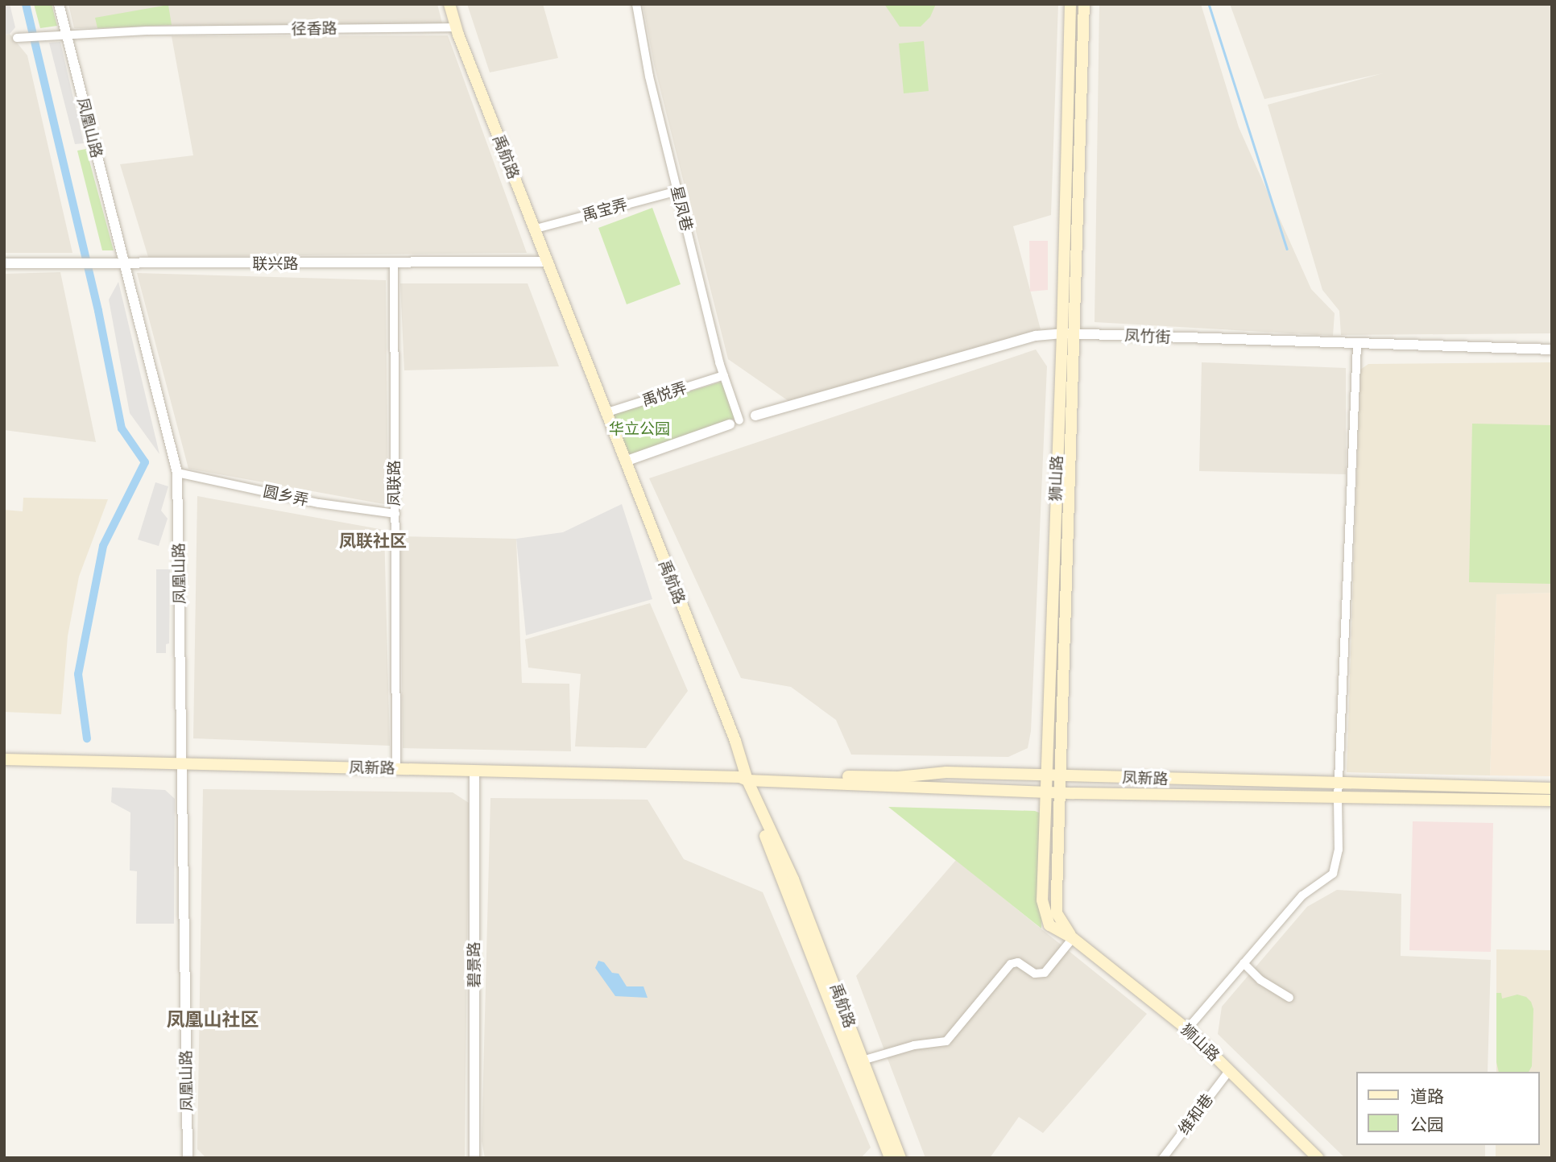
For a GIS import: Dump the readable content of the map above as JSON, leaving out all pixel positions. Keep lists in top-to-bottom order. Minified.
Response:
{"streets":{"main road":["禹航路","狮山路","凤新路"],"street":["径香路","凤凰山路","星凤巷","禹宝弄","联兴路","凤竹街","禹悦弄","凤联路","圆乡弄","碧景路","维和巷"]},"crossings":[["径香路","凤凰山路"],["径香路","禹航路"],["凤凰山路","联兴路"],["凤凰山路","圆乡弄"],["凤凰山路","凤新路"],["禹航路","禹宝弄"],["禹航路","联兴路"],["禹航路","禹悦弄"],["禹航路","凤新路"],["星凤巷","禹宝弄"],["星凤巷","禹悦弄"],["联兴路","凤联路"],["凤竹街","狮山路"],["狮山路","凤新路"],["狮山路","维和巷"],["凤联路","圆乡弄"],["凤联路","凤新路"],["凤新路","碧景路"]],"districts":["凤联社区","凤凰山社区"],"parks":["华立公园"],"legend":["道路","公园"]}
